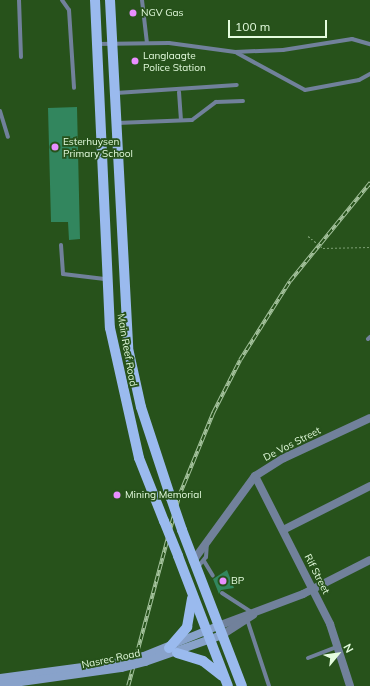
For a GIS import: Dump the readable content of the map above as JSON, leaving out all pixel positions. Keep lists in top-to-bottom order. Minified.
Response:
{"streets":{"main road":["Main Reef Road","Nasrec Road"],"street":["De Vos Street","Rif Street"]},"crossings":[["Main Reef Road","De Vos Street"],["Main Reef Road","Nasrec Road"],["De Vos Street","Rif Street"]],"places":["NGV Gas","Langlaagte Police Station","Esterhuysen Primary School","Mining Memorial","BP"],"scale_bar":"100 m","north":"top right"}
